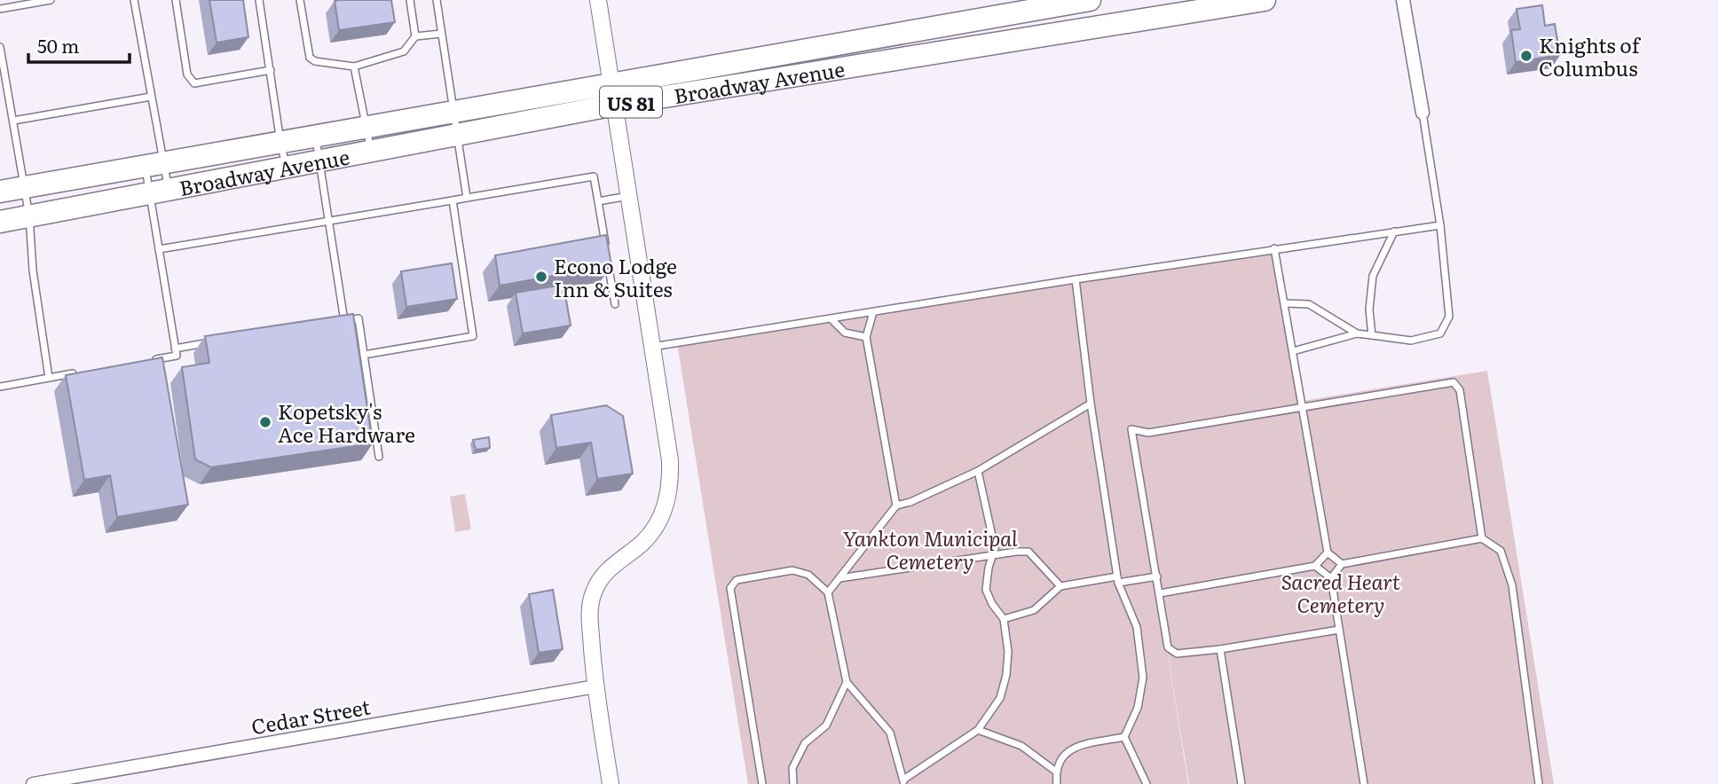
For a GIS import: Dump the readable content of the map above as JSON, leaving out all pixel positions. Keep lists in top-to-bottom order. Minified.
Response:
{"streets":{"highway":["Broadway Avenue","US 81"],"street":["Cedar Street"]},"parks":["Yankton Municipal Cemetery","Sacred Heart Cemetery"],"places":["Knights of Columbus","Econo Lodge Inn & Suites","Kopetsky's Ace Hardware"],"scale_bar":"50 m"}
